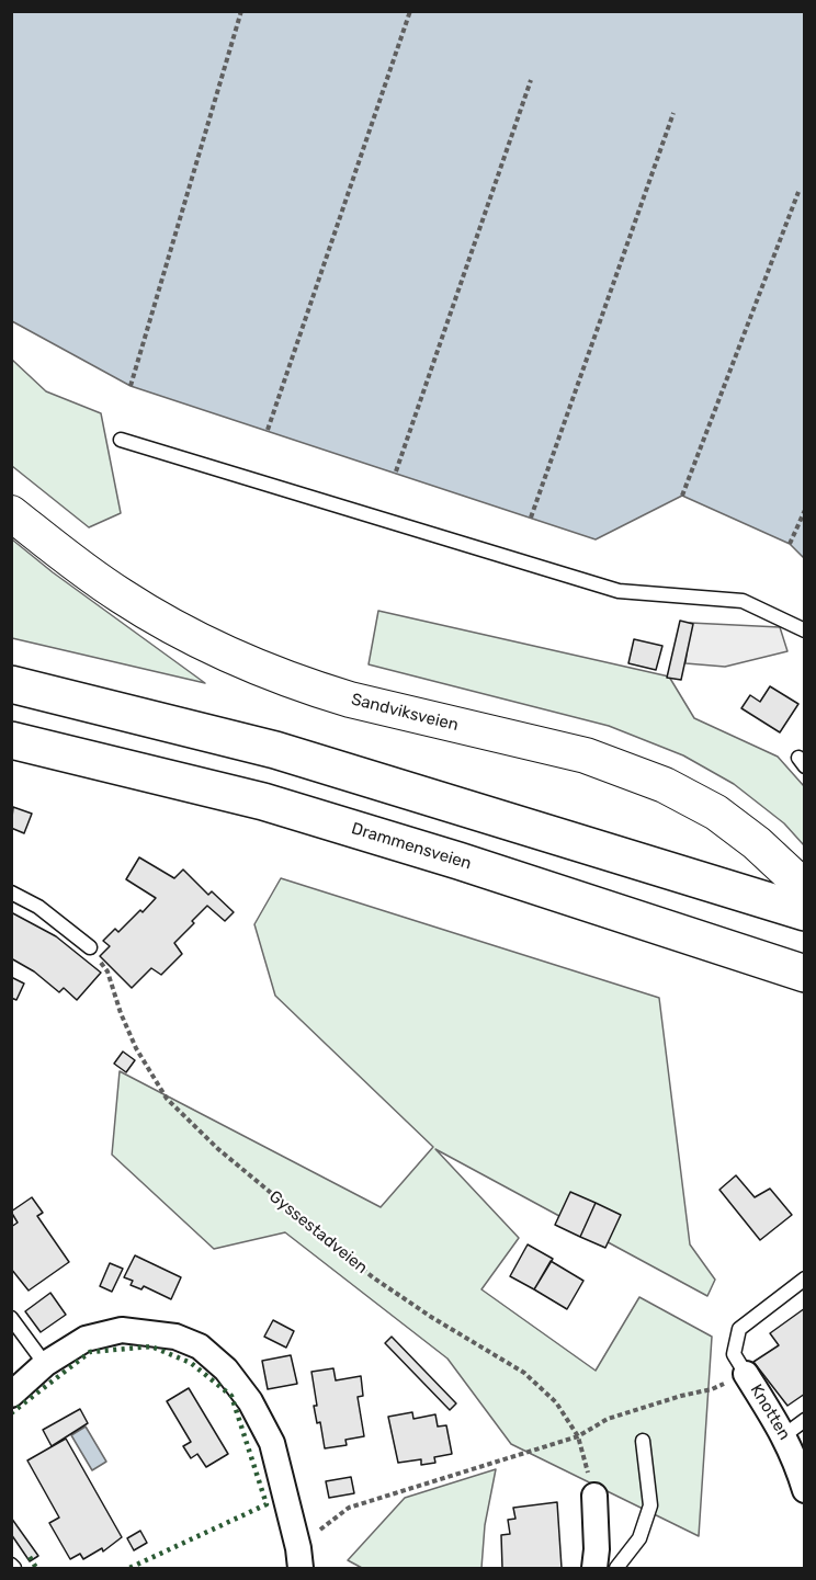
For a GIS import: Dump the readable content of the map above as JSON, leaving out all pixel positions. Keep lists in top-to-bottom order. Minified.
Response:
{"streets":{"highway":["Drammensveien"],"main road":["Sandviksveien"],"street":["Knotten"],"path":["Gyssestadveien"]}}
